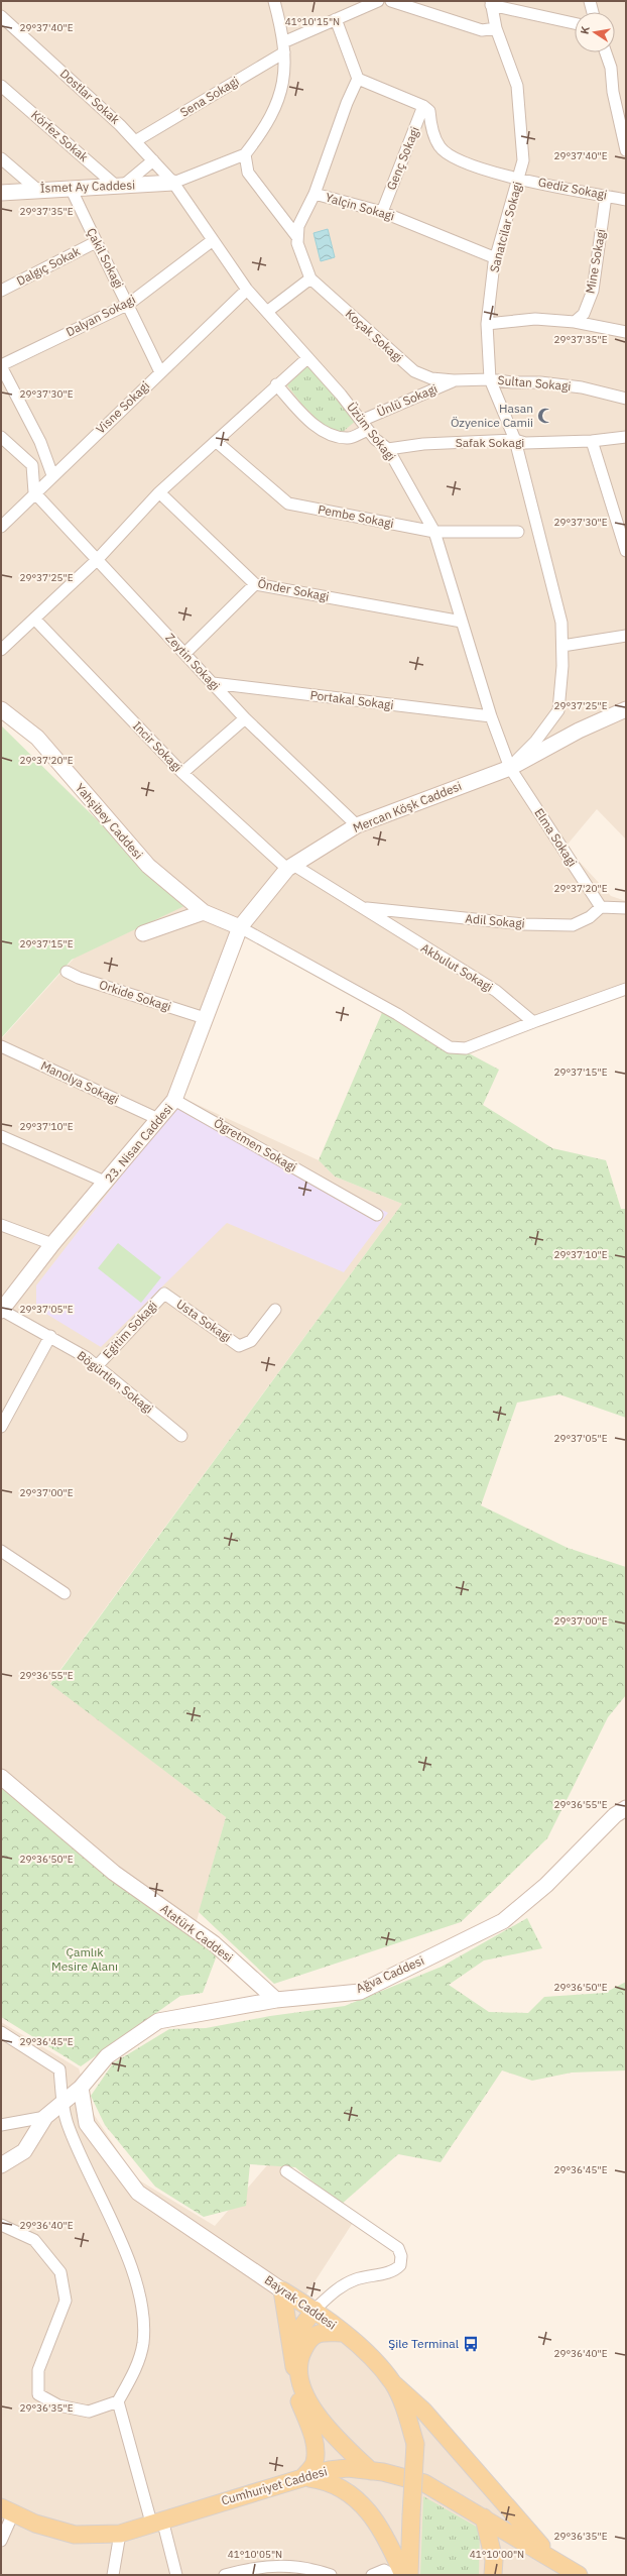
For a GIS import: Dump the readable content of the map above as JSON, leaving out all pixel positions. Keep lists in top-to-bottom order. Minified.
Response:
{"streets":{"main road":["Bayrak Caddesi","Cumhuriyet Caddesi"],"street":["Dostlar Sokak","Sena Sokagi","Körfez Sokak","Genç Sokagi","İsmet Ay Caddesi","Gediz Sokagi","Yalçin Sokagi","Sanatcilar Sokagi","Çakil Sokagi","Mine Sokagi","Dalgıç Sokak","Dalyan Sokagi","Koçak Sokagi","Sultan Sokagi","Ünlü Sokagi","Visne Sokagi","Üzüm Sokagi","Safak Sokagi","Pembe Sokagi","Önder Sokagi","Zeytin Sokagi","Portakal Sokagi","Incir Sokagi","Mercan Köşk Caddesi","Yahşibey Caddesi","Elma Sokagi","Adil Sokagi","Akbulut Sokagi","Orkide Sokagi","Manolya Sokagi","23. Nisan Caddesi","Ögretmen Sokagi","Usta Sokagi","Egitim Sokagi","Bögürtlen Sokagi","Atatürk Caddesi","Ağva Caddesi"]},"crossings":[["Dostlar Sokak","Sena Sokagi"],["Dostlar Sokak","İsmet Ay Caddesi"],["Dostlar Sokak","Üzüm Sokagi"],["Körfez Sokak","İsmet Ay Caddesi"],["Genç Sokagi","Gediz Sokagi"],["Genç Sokagi","Yalçin Sokagi"],["İsmet Ay Caddesi","Çakil Sokagi"],["İsmet Ay Caddesi","Üzüm Sokagi"],["Gediz Sokagi","Sanatcilar Sokagi"],["Gediz Sokagi","Mine Sokagi"],["Yalçin Sokagi","Sanatcilar Sokagi"],["Sanatcilar Sokagi","Koçak Sokagi"],["Sanatcilar Sokagi","Sultan Sokagi"],["Sanatcilar Sokagi","Üzüm Sokagi"],["Sanatcilar Sokagi","Safak Sokagi"],["Sanatcilar Sokagi","Mercan Köşk Caddesi"],["Sanatcilar Sokagi","Elma Sokagi"],["Çakil Sokagi","Dalgıç Sokak"],["Çakil Sokagi","Dalyan Sokagi"],["Çakil Sokagi","Visne Sokagi"],["Dalyan Sokagi","Üzüm Sokagi"],["Koçak Sokagi","Sultan Sokagi"],["Koçak Sokagi","Ünlü Sokagi"],["Ünlü Sokagi","Üzüm Sokagi"],["Visne Sokagi","Üzüm Sokagi"],["Visne Sokagi","Zeytin Sokagi"],["Üzüm Sokagi","Safak Sokagi"],["Üzüm Sokagi","Pembe Sokagi"],["Üzüm Sokagi","Önder Sokagi"],["Üzüm Sokagi","Portakal Sokagi"],["Üzüm Sokagi","Mercan Köşk Caddesi"],["Üzüm Sokagi","Elma Sokagi"],["Zeytin Sokagi","Portakal Sokagi"],["Zeytin Sokagi","Mercan Köşk Caddesi"],["Incir Sokagi","Mercan Köşk Caddesi"],["Incir Sokagi","Akbulut Sokagi"],["Mercan Köşk Caddesi","Elma Sokagi"],["Mercan Köşk Caddesi","Akbulut Sokagi"],["Mercan Köşk Caddesi","23. Nisan Caddesi"],["Elma Sokagi","Adil Sokagi"],["Adil Sokagi","Akbulut Sokagi"],["Orkide Sokagi","23. Nisan Caddesi"],["Manolya Sokagi","23. Nisan Caddesi"],["23. Nisan Caddesi","Ögretmen Sokagi"],["23. Nisan Caddesi","Bögürtlen Sokagi"],["Usta Sokagi","Egitim Sokagi"],["Egitim Sokagi","Bögürtlen Sokagi"],["Atatürk Caddesi","Ağva Caddesi"],["Ağva Caddesi","Bayrak Caddesi"]],"parks":["Çamlık Mesire Alanı"],"places":{"mosque":["Hasan Özyenice Camii"],"bus stop":["Şile Terminal"]},"north":"left","coordinates":["41°10'15\"N","29°37'40\"E","29°37'35\"E","29°37'30\"E","29°37'25\"E","29°37'20\"E","29°37'15\"E","29°37'10\"E","29°37'05\"E","29°37'00\"E","29°36'55\"E","29°36'50\"E","29°36'45\"E","29°36'40\"E","29°36'35\"E","41°10'05\"N","41°10'00\"N"]}
